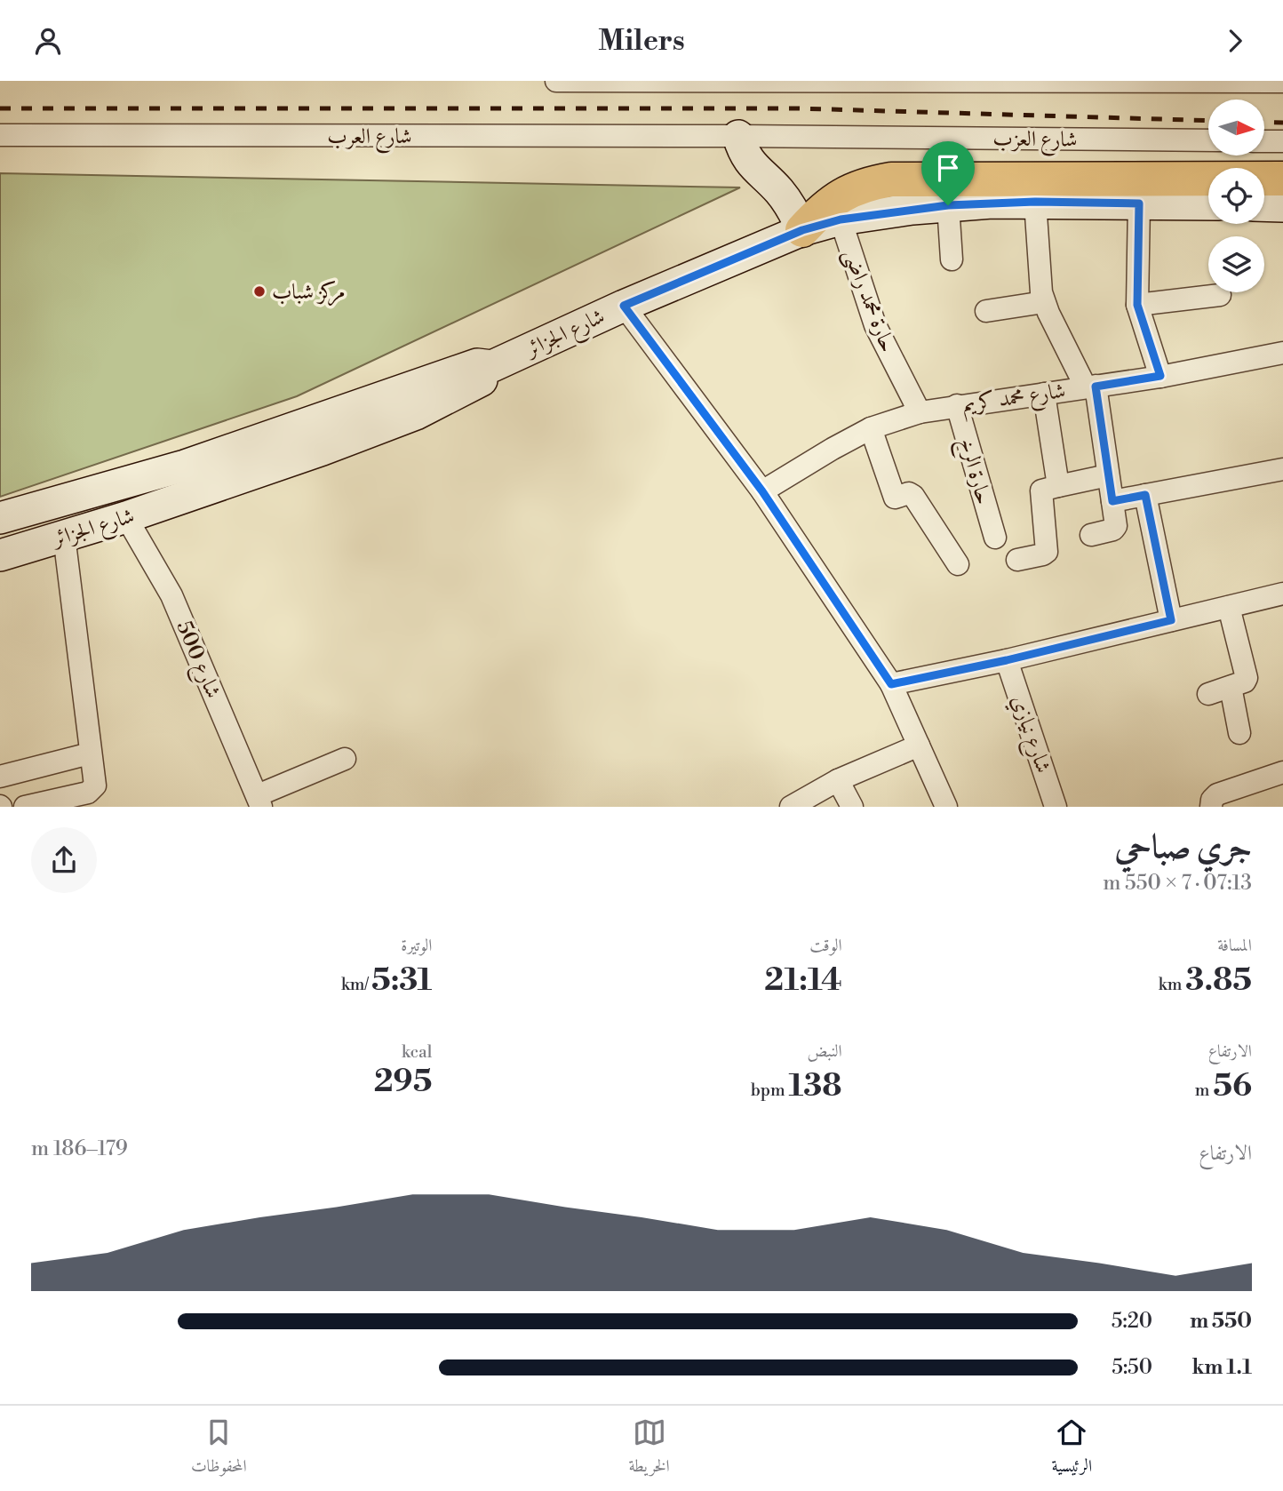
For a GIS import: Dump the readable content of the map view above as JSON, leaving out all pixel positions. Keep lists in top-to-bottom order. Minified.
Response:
{"streets":{"street":["شارع العرب","شارع العزب","حارة محمد راضى","شارع الجزائر","شارع محمد كريم","حارة الرخ","شارع 500","شارع نيازي"]},"crossings":[["شارع العرب","شارع العزب"],["حارة محمد راضى","شارع الجزائر"],["حارة محمد راضى","شارع محمد كريم"],["شارع الجزائر","شارع 500"],["شارع محمد كريم","حارة الرخ"]],"places":["مركز شباب"],"north":"right","page":{"header":"Milers","heading":["جري صباحي","07:13 · 7 × 550 m"],"stats":[["المسافة","3.85 km"],["الوقت","21:14"],["الوتيرة","5:31 /km"],["الارتفاع","56 m"],["النبض","138 bpm"],["kcal","295"]],"chart":["الارتفاع","179–186 m"],"list":[{"name":"550 m","note":"5:20"},{"name":"1.1 km","note":"5:50"}],"tabs":["الرئيسية","الخريطة","المحفوظات"]}}
